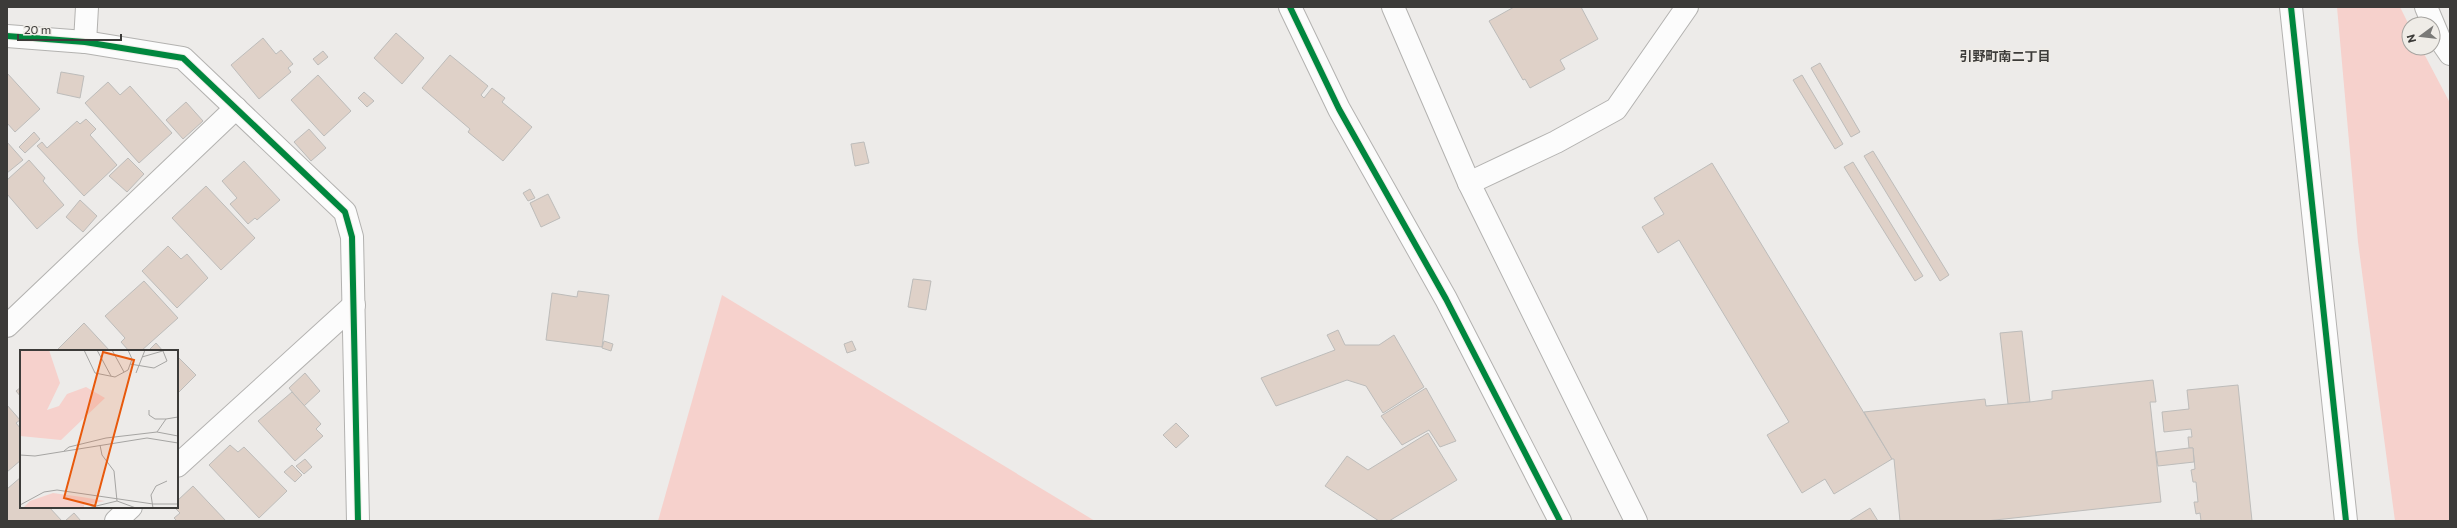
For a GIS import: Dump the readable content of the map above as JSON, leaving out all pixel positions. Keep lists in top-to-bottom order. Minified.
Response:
{"districts":["引野町南二丁目"],"scale_bar":"20 m","north":"left"}
